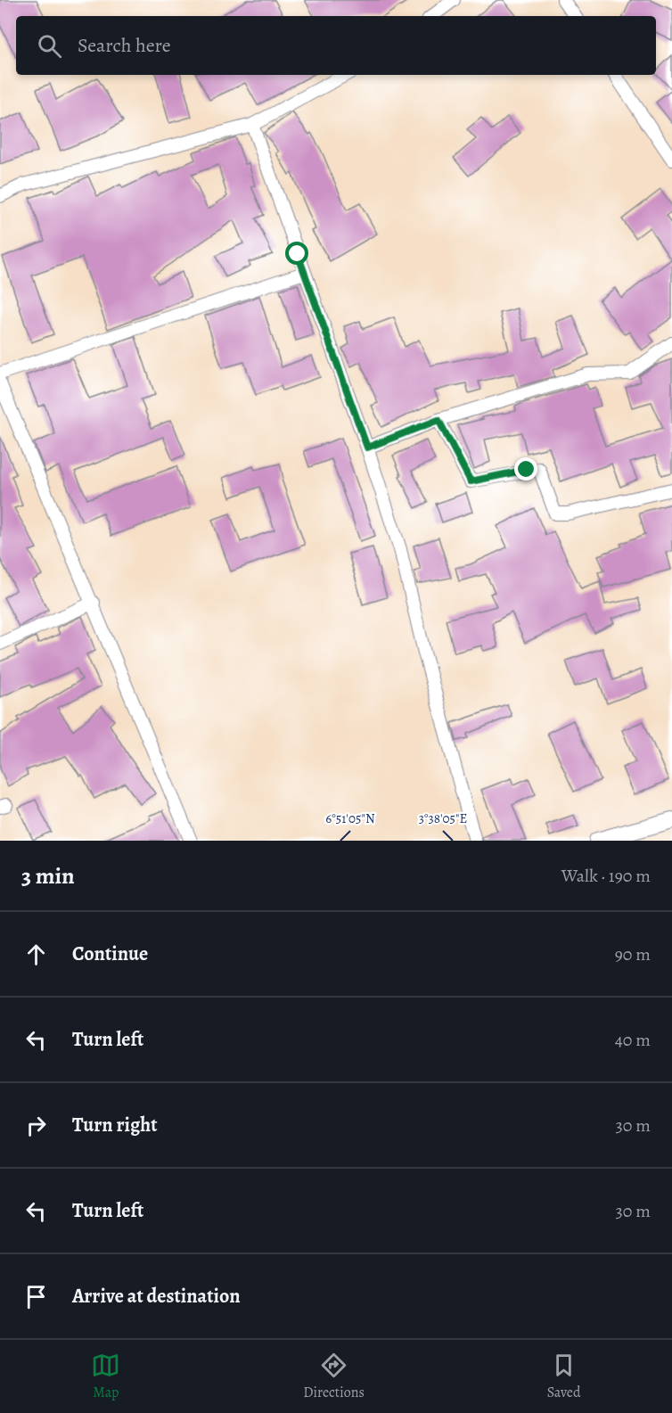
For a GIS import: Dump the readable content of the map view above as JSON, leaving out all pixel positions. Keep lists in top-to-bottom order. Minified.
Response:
{"page":{"search":"Search here","heading":["3 min","Walk · 190 m"],"list":[["Continue","90 m"],["Turn left","40 m"],["Turn right","30 m"],["Turn left","30 m"],"Arrive at destination"],"nav":["Map","Directions","Saved"]},"coordinates":["6°51'05\"N","3°38'05\"E"]}
